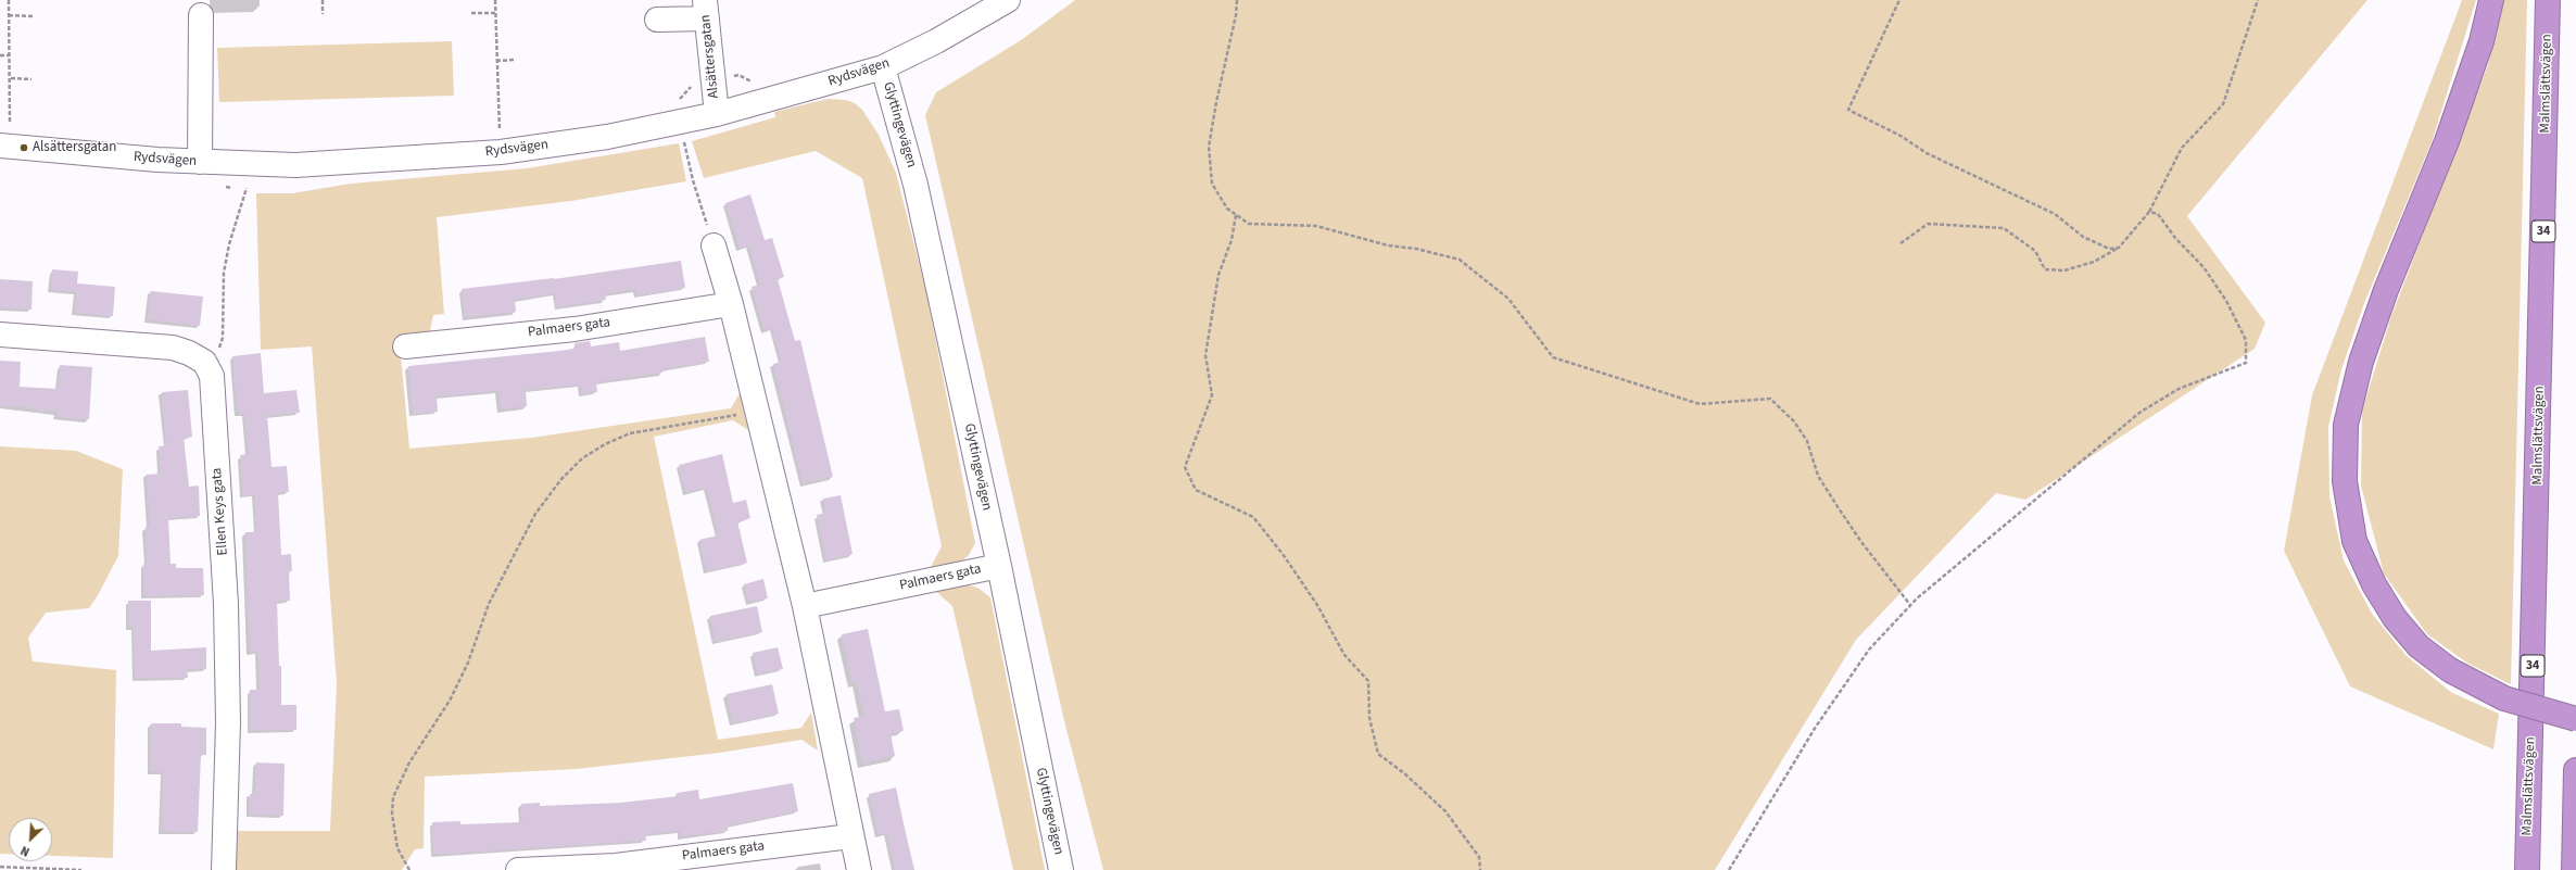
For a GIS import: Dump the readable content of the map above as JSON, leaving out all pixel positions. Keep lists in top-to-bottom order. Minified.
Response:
{"streets":{"highway":["Malmslättsvägen","34"],"street":["Alsättersgatan","Rydsvägen","Glyttingevägen","Palmaers gata","Ellen Keys gata"]},"crossings":[["Alsättersgatan","Rydsvägen"],["Rydsvägen","Glyttingevägen"],["Glyttingevägen","Palmaers gata"]],"places":["Alsättersgatan"],"north":"bottom left"}
